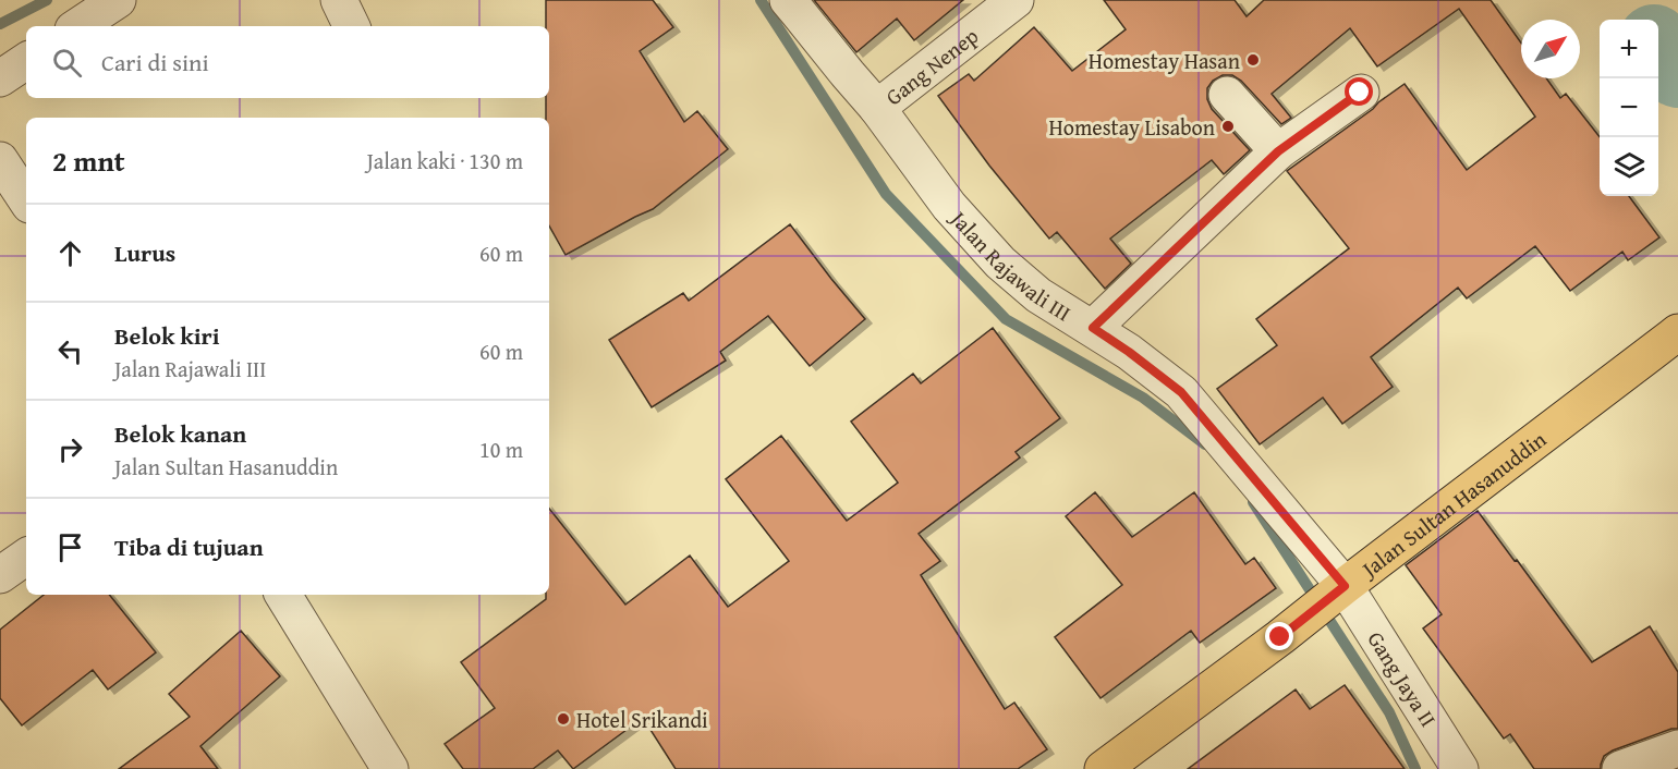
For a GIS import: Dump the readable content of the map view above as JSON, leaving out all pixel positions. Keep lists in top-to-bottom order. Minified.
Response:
{"streets":{"main road":["Jalan Sultan Hasanuddin"],"street":["Gang Nenep","Jalan Rajawali III","Gang Jaya II"]},"crossings":[["Gang Nenep","Jalan Rajawali III"],["Jalan Rajawali III","Jalan Sultan Hasanuddin"],["Jalan Rajawali III","Gang Jaya II"],["Jalan Sultan Hasanuddin","Gang Jaya II"]],"places":["Homestay Hasan","Homestay Lisabon","Hotel Srikandi"],"north":"top right","page":{"map_buttons":["+","−"],"search":"Cari di sini","heading":["2 mnt","Jalan kaki · 130 m"],"list":[["Lurus","60 m"],["Belok kiri","Jalan Rajawali III","60 m"],["Belok kanan","Jalan Sultan Hasanuddin","10 m"],"Tiba di tujuan"]}}
